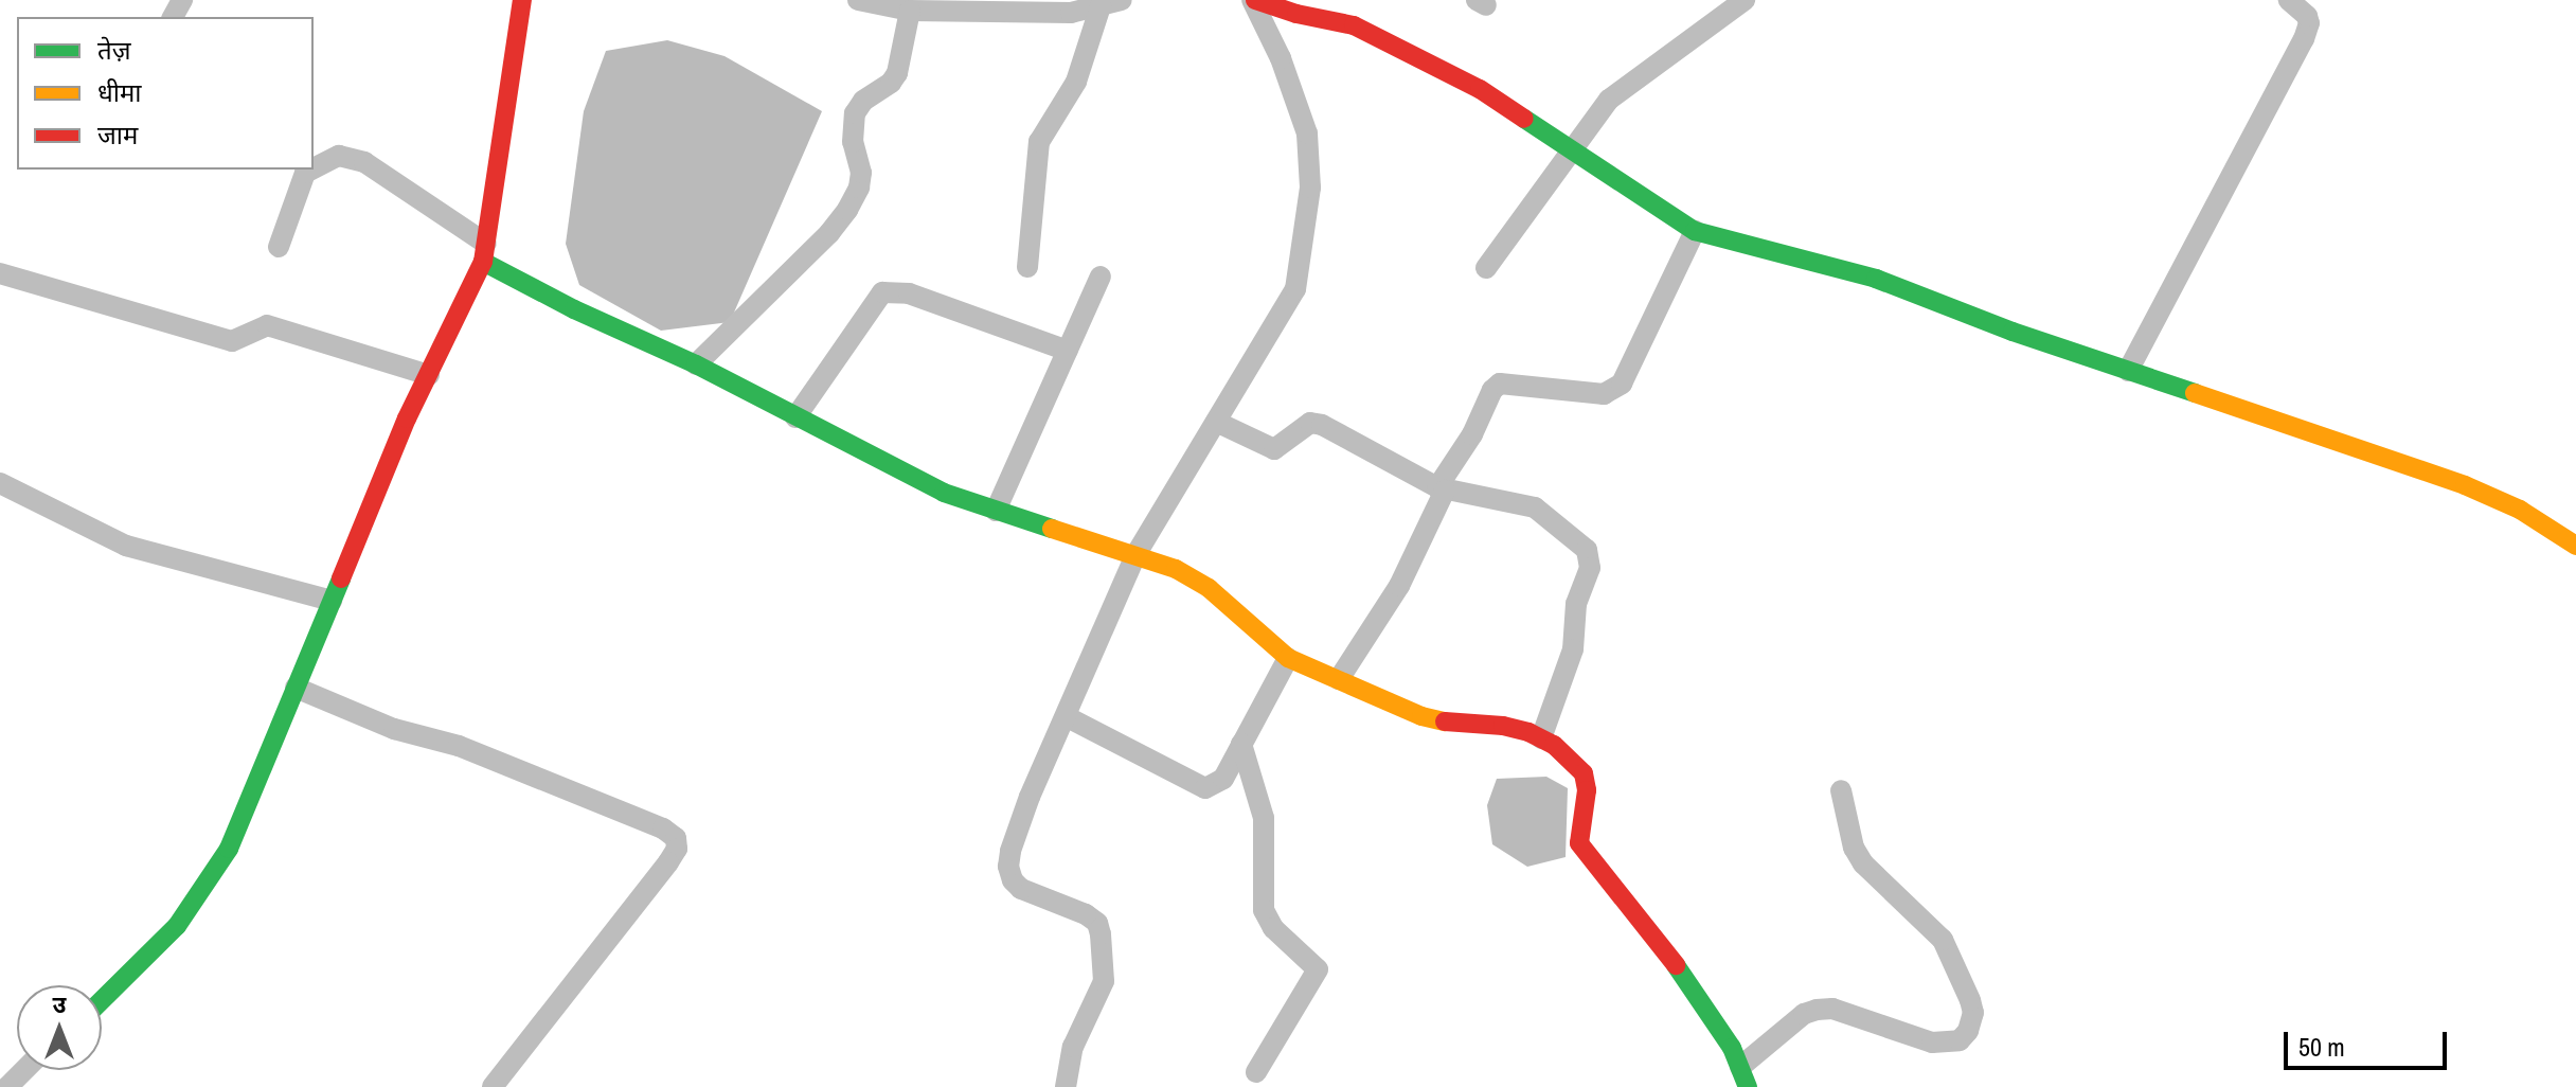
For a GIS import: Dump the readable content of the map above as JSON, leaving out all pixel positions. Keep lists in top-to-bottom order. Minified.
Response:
{"legend":["तेज़","धीमा","जाम"],"scale_bar":"50 m","north":"top"}
